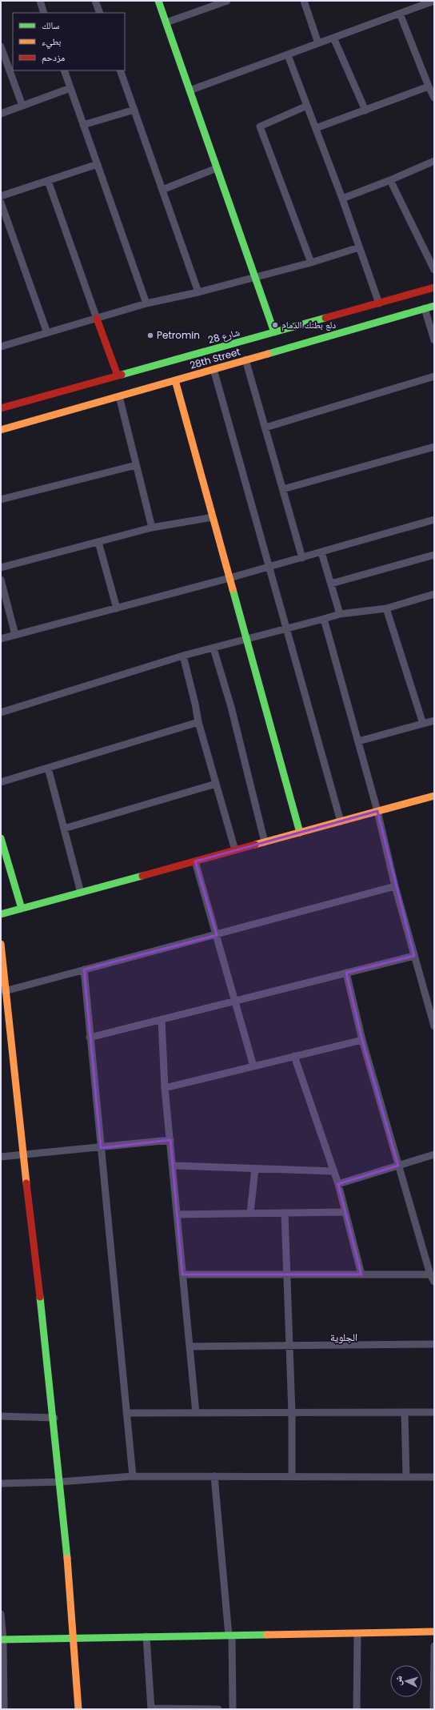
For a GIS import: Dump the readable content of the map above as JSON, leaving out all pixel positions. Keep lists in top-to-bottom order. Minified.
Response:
{"streets":{"street":["شارع 28","28th Street"]},"districts":["الجلوية"],"places":["دلع بطنك الدمام","Petromin"],"legend":["سالك","بطيء","مزدحم"],"north":"left"}
